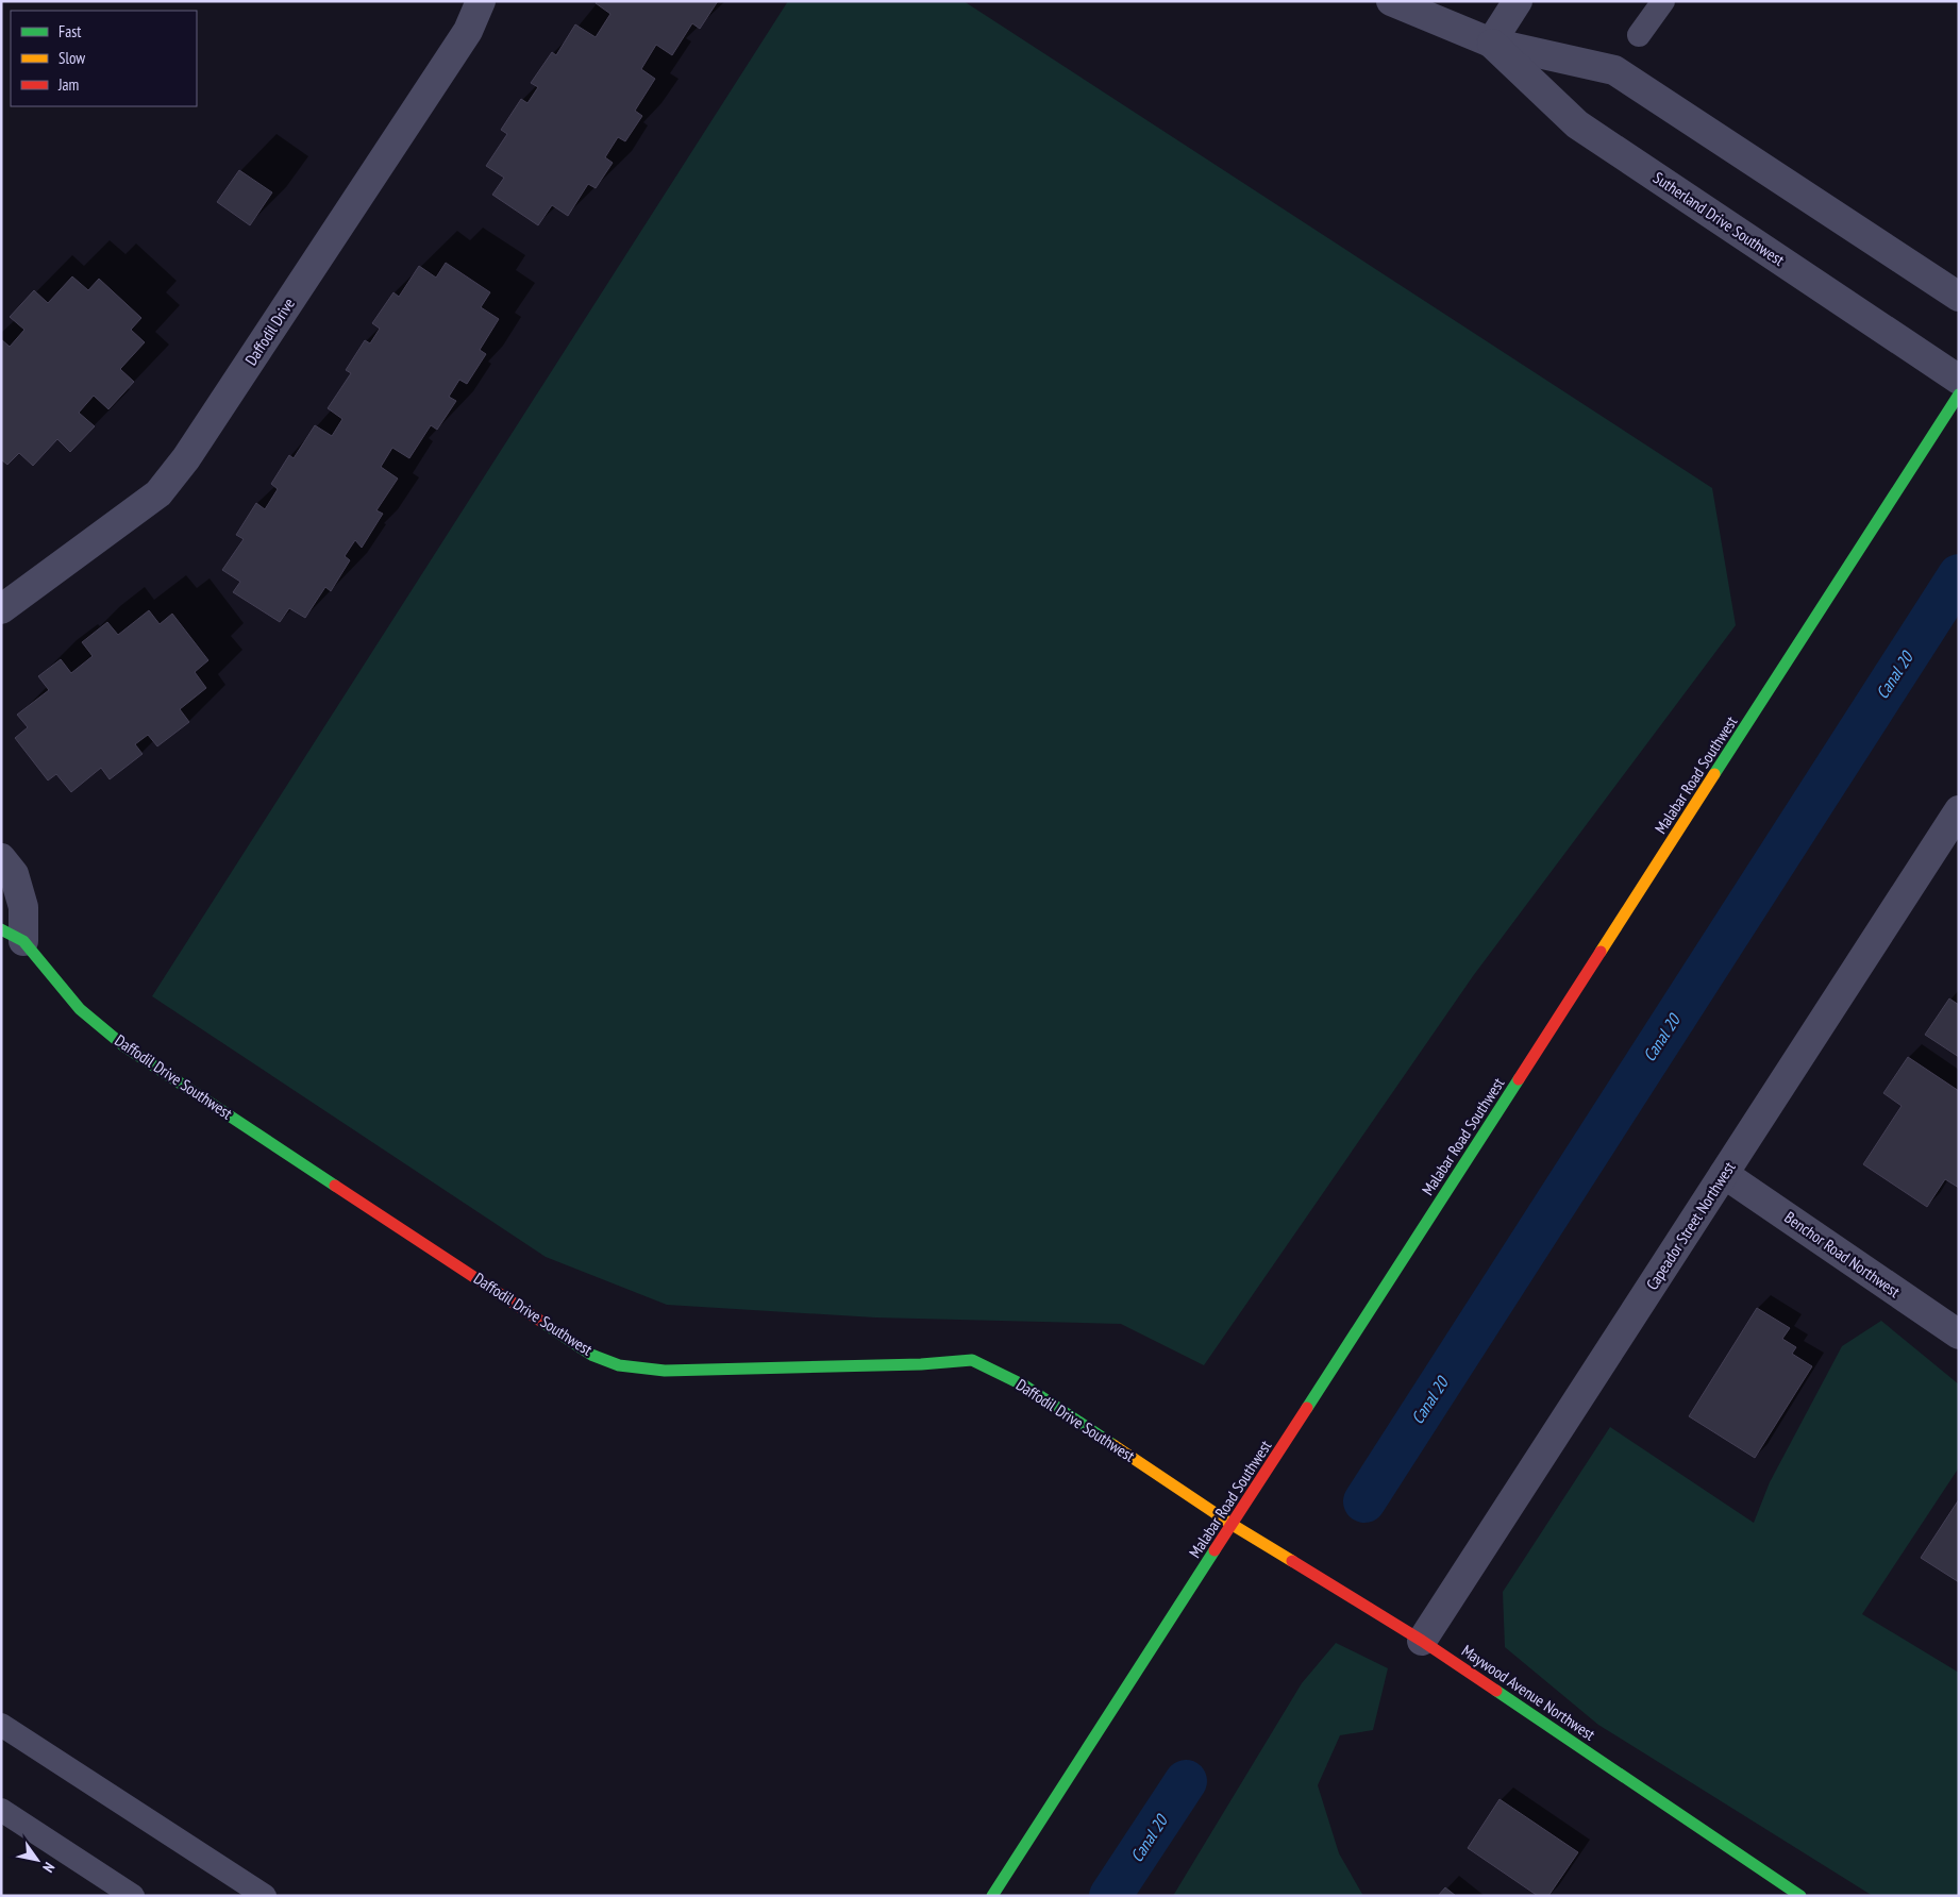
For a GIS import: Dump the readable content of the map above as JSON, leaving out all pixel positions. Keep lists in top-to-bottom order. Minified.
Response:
{"streets":{"street":["Sutherland Drive Southwest","Daffodil Drive","Malabar Road Southwest","Daffodil Drive Southwest","Capeador Street Northwest","Benchor Road Northwest","Maywood Avenue Northwest"]},"crossings":[["Malabar Road Southwest","Daffodil Drive Southwest"],["Malabar Road Southwest","Maywood Avenue Northwest"],["Daffodil Drive Southwest","Maywood Avenue Northwest"],["Capeador Street Northwest","Benchor Road Northwest"],["Capeador Street Northwest","Maywood Avenue Northwest"]],"water":["Canal 20"],"legend":["Fast","Slow","Jam"],"north":"bottom right"}
